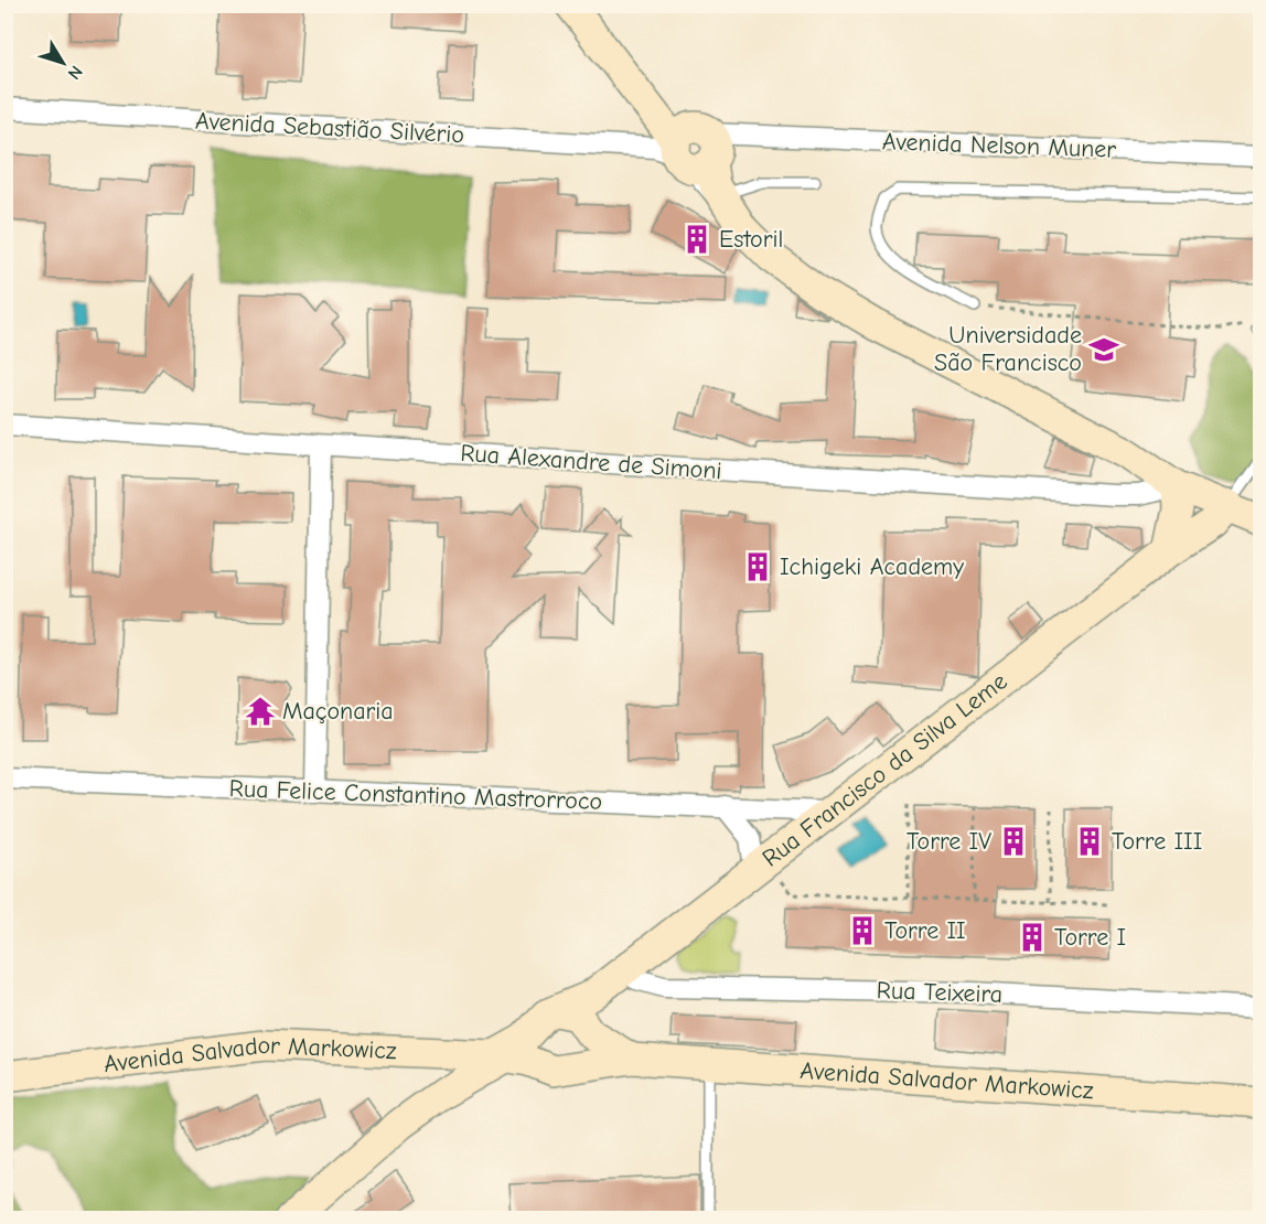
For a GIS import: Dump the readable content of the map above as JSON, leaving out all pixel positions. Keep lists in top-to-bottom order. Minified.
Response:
{"streets":{"street":["Avenida Sebastião Silvério","Avenida Nelson Muner","Rua Alexandre de Simoni","Rua Francisco da Silva Leme","Rua Felice Constantino Mastrorroco","Rua Teixeira","Avenida Salvador Markowicz"]},"crossings":[["Rua Francisco da Silva Leme","Rua Felice Constantino Mastrorroco"],["Rua Francisco da Silva Leme","Rua Teixeira"],["Rua Francisco da Silva Leme","Avenida Salvador Markowicz"]],"places":{"building":["Estoril","Ichigeki Academy","Torre IV","Torre III","Torre II","Torre I"],"school or university":["Universidade São Francisco"],"temple":["Maçonaria"]},"north":"bottom right"}
